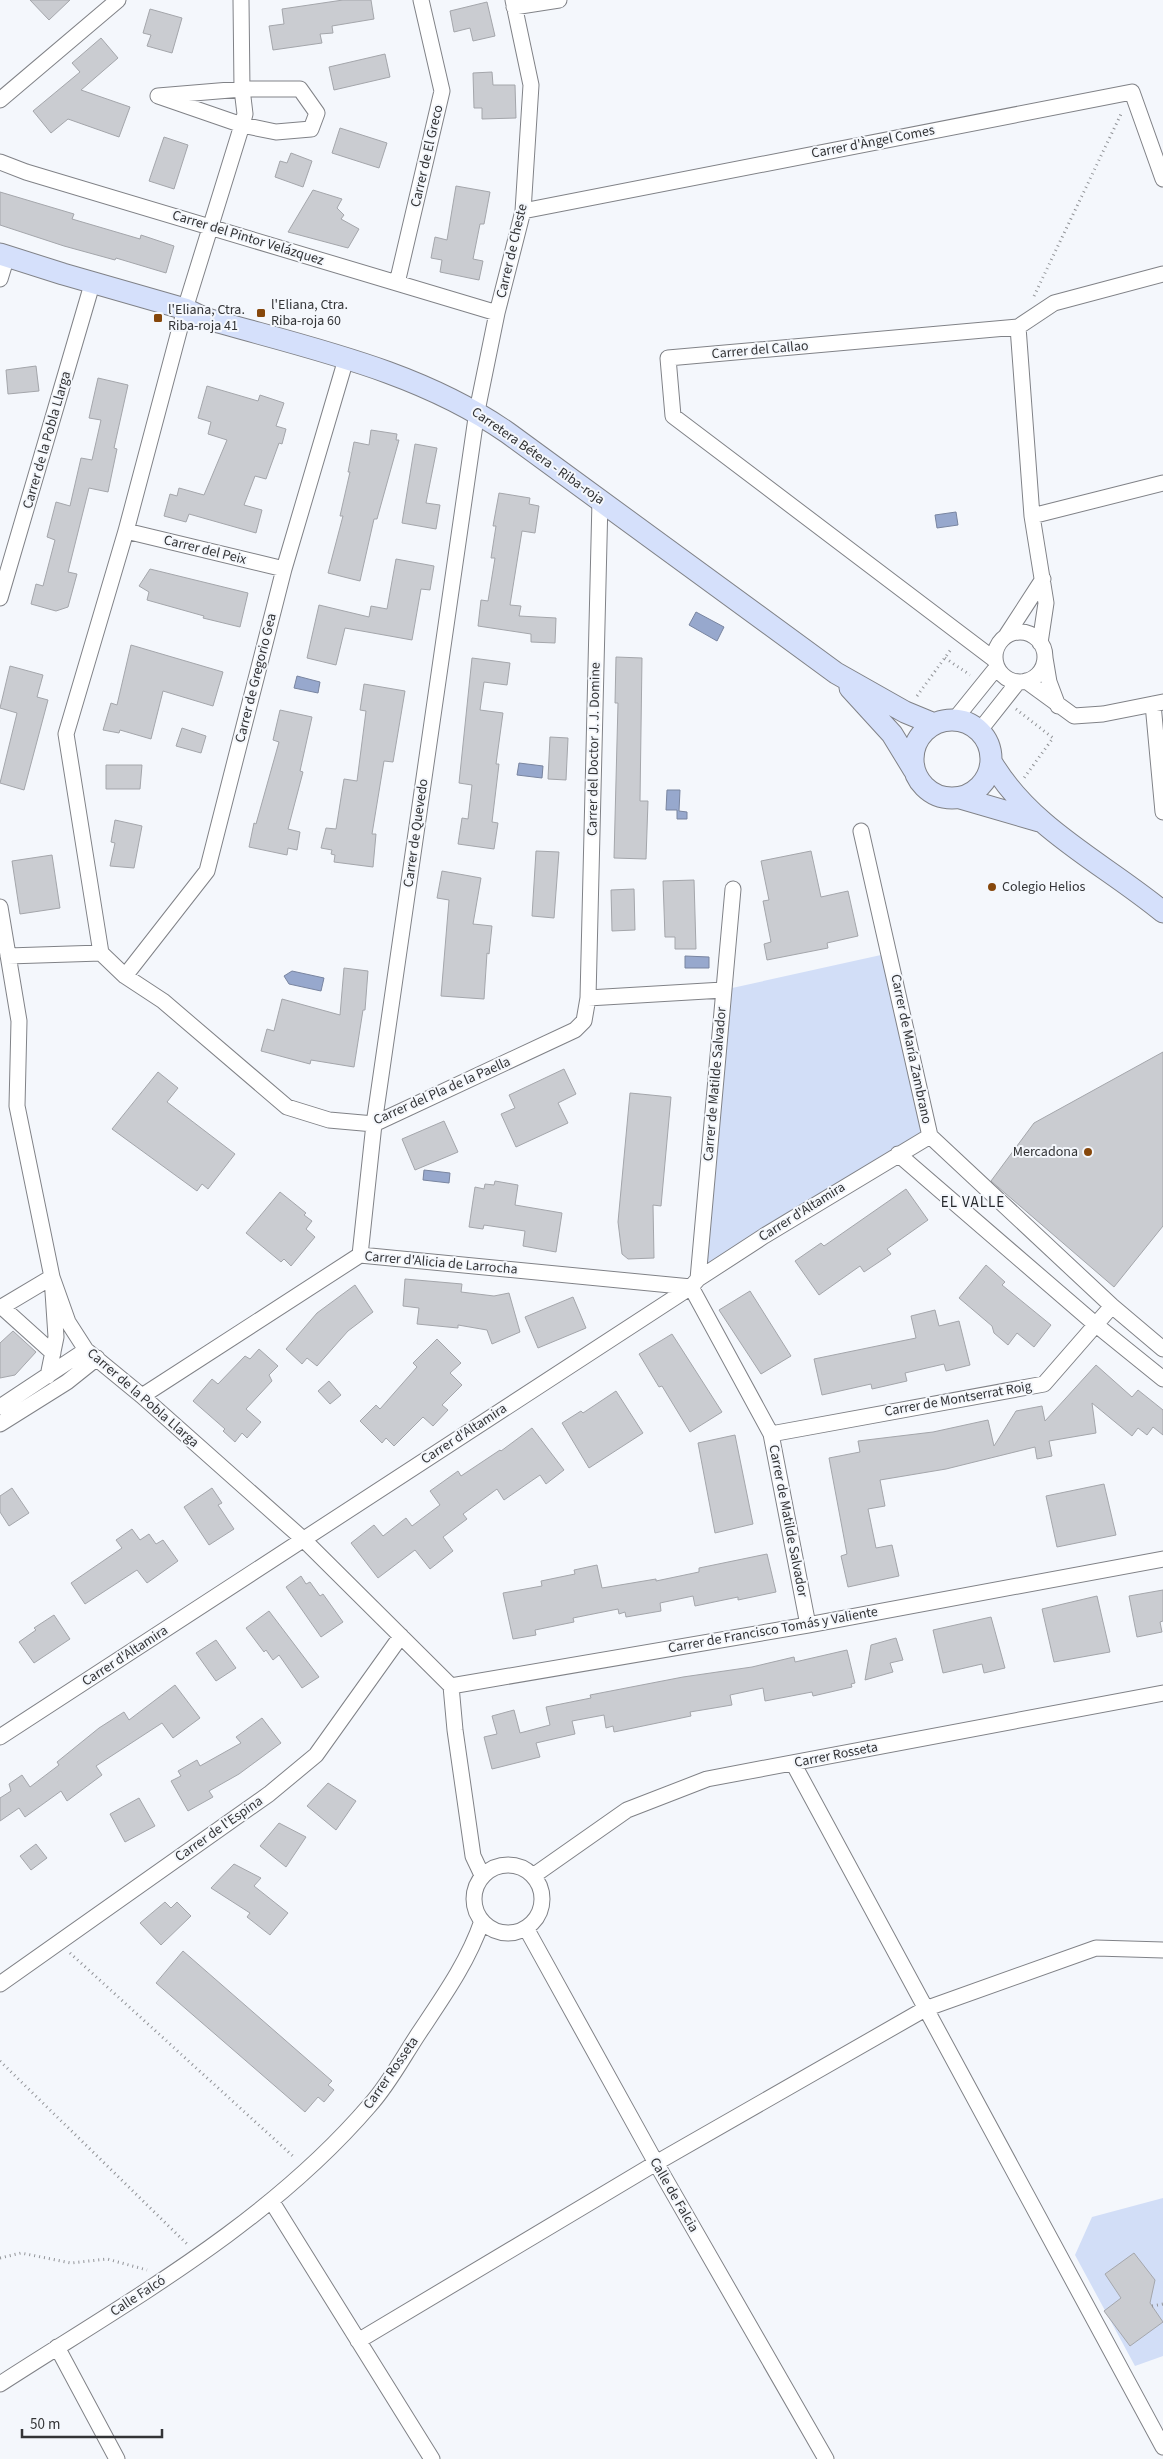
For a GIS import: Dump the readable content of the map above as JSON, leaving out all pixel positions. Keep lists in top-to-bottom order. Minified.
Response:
{"streets":{"main road":["Carretera Bétera - Riba-roja"],"street":["Carrer d'Àngel Comes","Carrer de El Greco","Carrer del Pintor Velázquez","Carrer de Cheste","Carrer del Callao","Carrer de la Pobla Llarga","Carrer del Peix","Carrer de Gregorio Gea","Carrer del Doctor J. J. Domine","Carrer de Quevedo","Carrer de María Zambrano","Carrer de Matilde Salvador","Carrer del Pla de la Paella","Carrer d'Altamira","Carrer d'Alicia de Larrocha","Carrer de Montserrat Roig","Carrer de Francisco Tomás y Valiente","Carrer Rosseta","Carrer de l'Espina","Calle de Falcia","Calle Falcó"]},"crossings":[["Carrer d'Àngel Comes","Carrer de Cheste"],["Carrer de El Greco","Carrer del Pintor Velázquez"],["Carrer del Pintor Velázquez","Carrer de Cheste"],["Carrer de Cheste","Carretera Bétera - Riba-roja"],["Carrer de Cheste","Carrer de Quevedo"],["Carrer de la Pobla Llarga","Carretera Bétera - Riba-roja"],["Carrer de la Pobla Llarga","Carrer d'Altamira"],["Carrer de la Pobla Llarga","Carrer d'Alicia de Larrocha"],["Carrer de la Pobla Llarga","Carrer de l'Espina"],["Carretera Bétera - Riba-roja","Carrer de Gregorio Gea"],["Carretera Bétera - Riba-roja","Carrer del Doctor J. J. Domine"],["Carretera Bétera - Riba-roja","Carrer de Quevedo"],["Carrer del Peix","Carrer de Gregorio Gea"],["Carrer de Gregorio Gea","Carrer del Pla de la Paella"],["Carrer del Doctor J. J. Domine","Carrer del Pla de la Paella"],["Carrer de Quevedo","Carrer del Pla de la Paella"],["Carrer de Quevedo","Carrer d'Alicia de Larrocha"],["Carrer de María Zambrano","Carrer d'Altamira"],["Carrer de María Zambrano","Carrer de Montserrat Roig"],["Carrer de Matilde Salvador","Carrer d'Altamira"],["Carrer de Matilde Salvador","Carrer d'Alicia de Larrocha"],["Carrer de Matilde Salvador","Carrer de Montserrat Roig"],["Carrer de Matilde Salvador","Carrer de Francisco Tomás y Valiente"],["Carrer d'Altamira","Carrer d'Alicia de Larrocha"],["Carrer Rosseta","Calle de Falcia"],["Carrer Rosseta","Calle Falcó"]],"districts":["EL VALLE"],"places":{"transit":["l'Eliana, Ctra. Riba-roja 60","l'Eliana, Ctra. Riba-roja 41"],"other":["Colegio Helios","Mercadona"]},"scale_bar":"50 m"}
